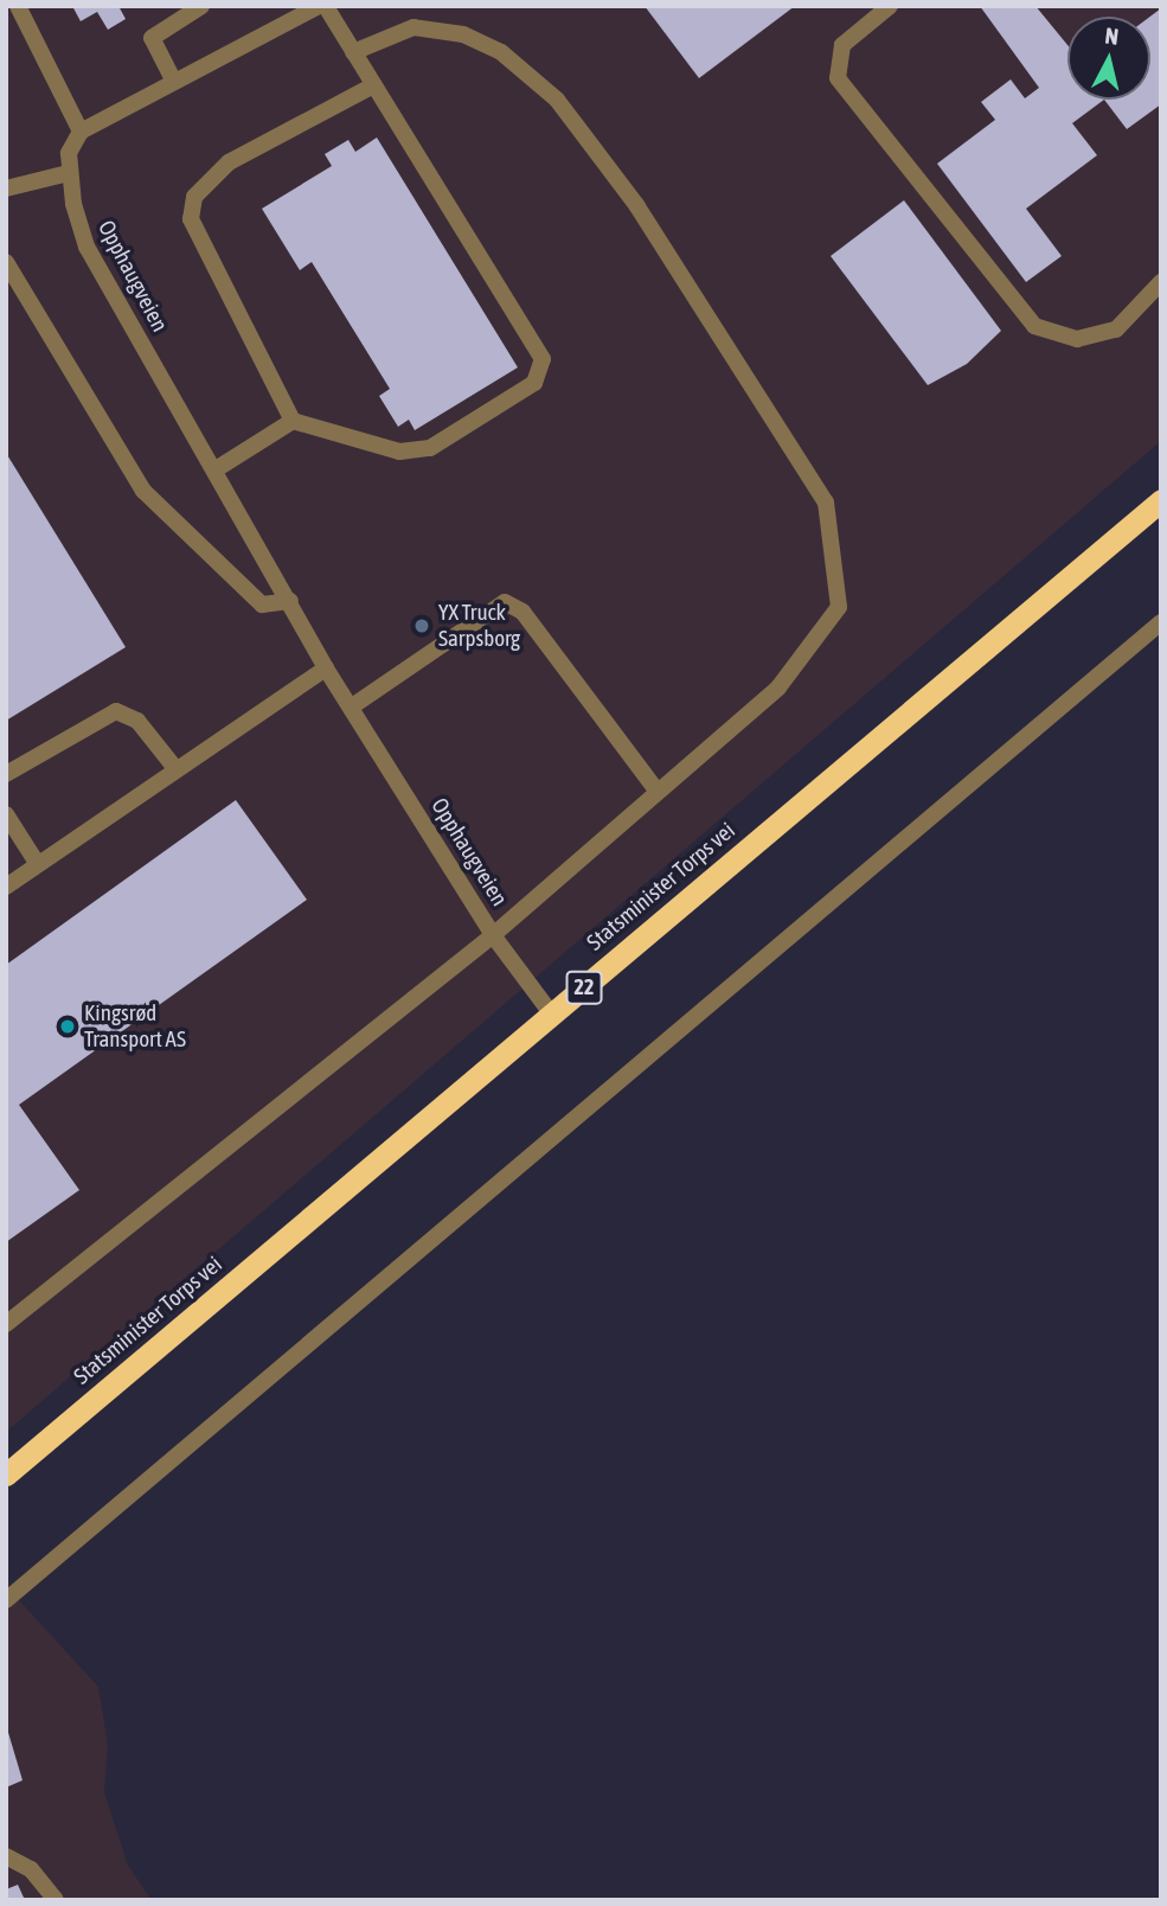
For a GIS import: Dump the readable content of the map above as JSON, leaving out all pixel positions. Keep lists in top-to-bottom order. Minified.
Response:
{"streets":{"highway":["Statsminister Torps vei","22"],"street":["Opphaugveien"]},"crossings":[["Opphaugveien","Statsminister Torps vei"]],"places":["YX Truck Sarpsborg","Kingsrød Transport AS"],"north":"top"}
